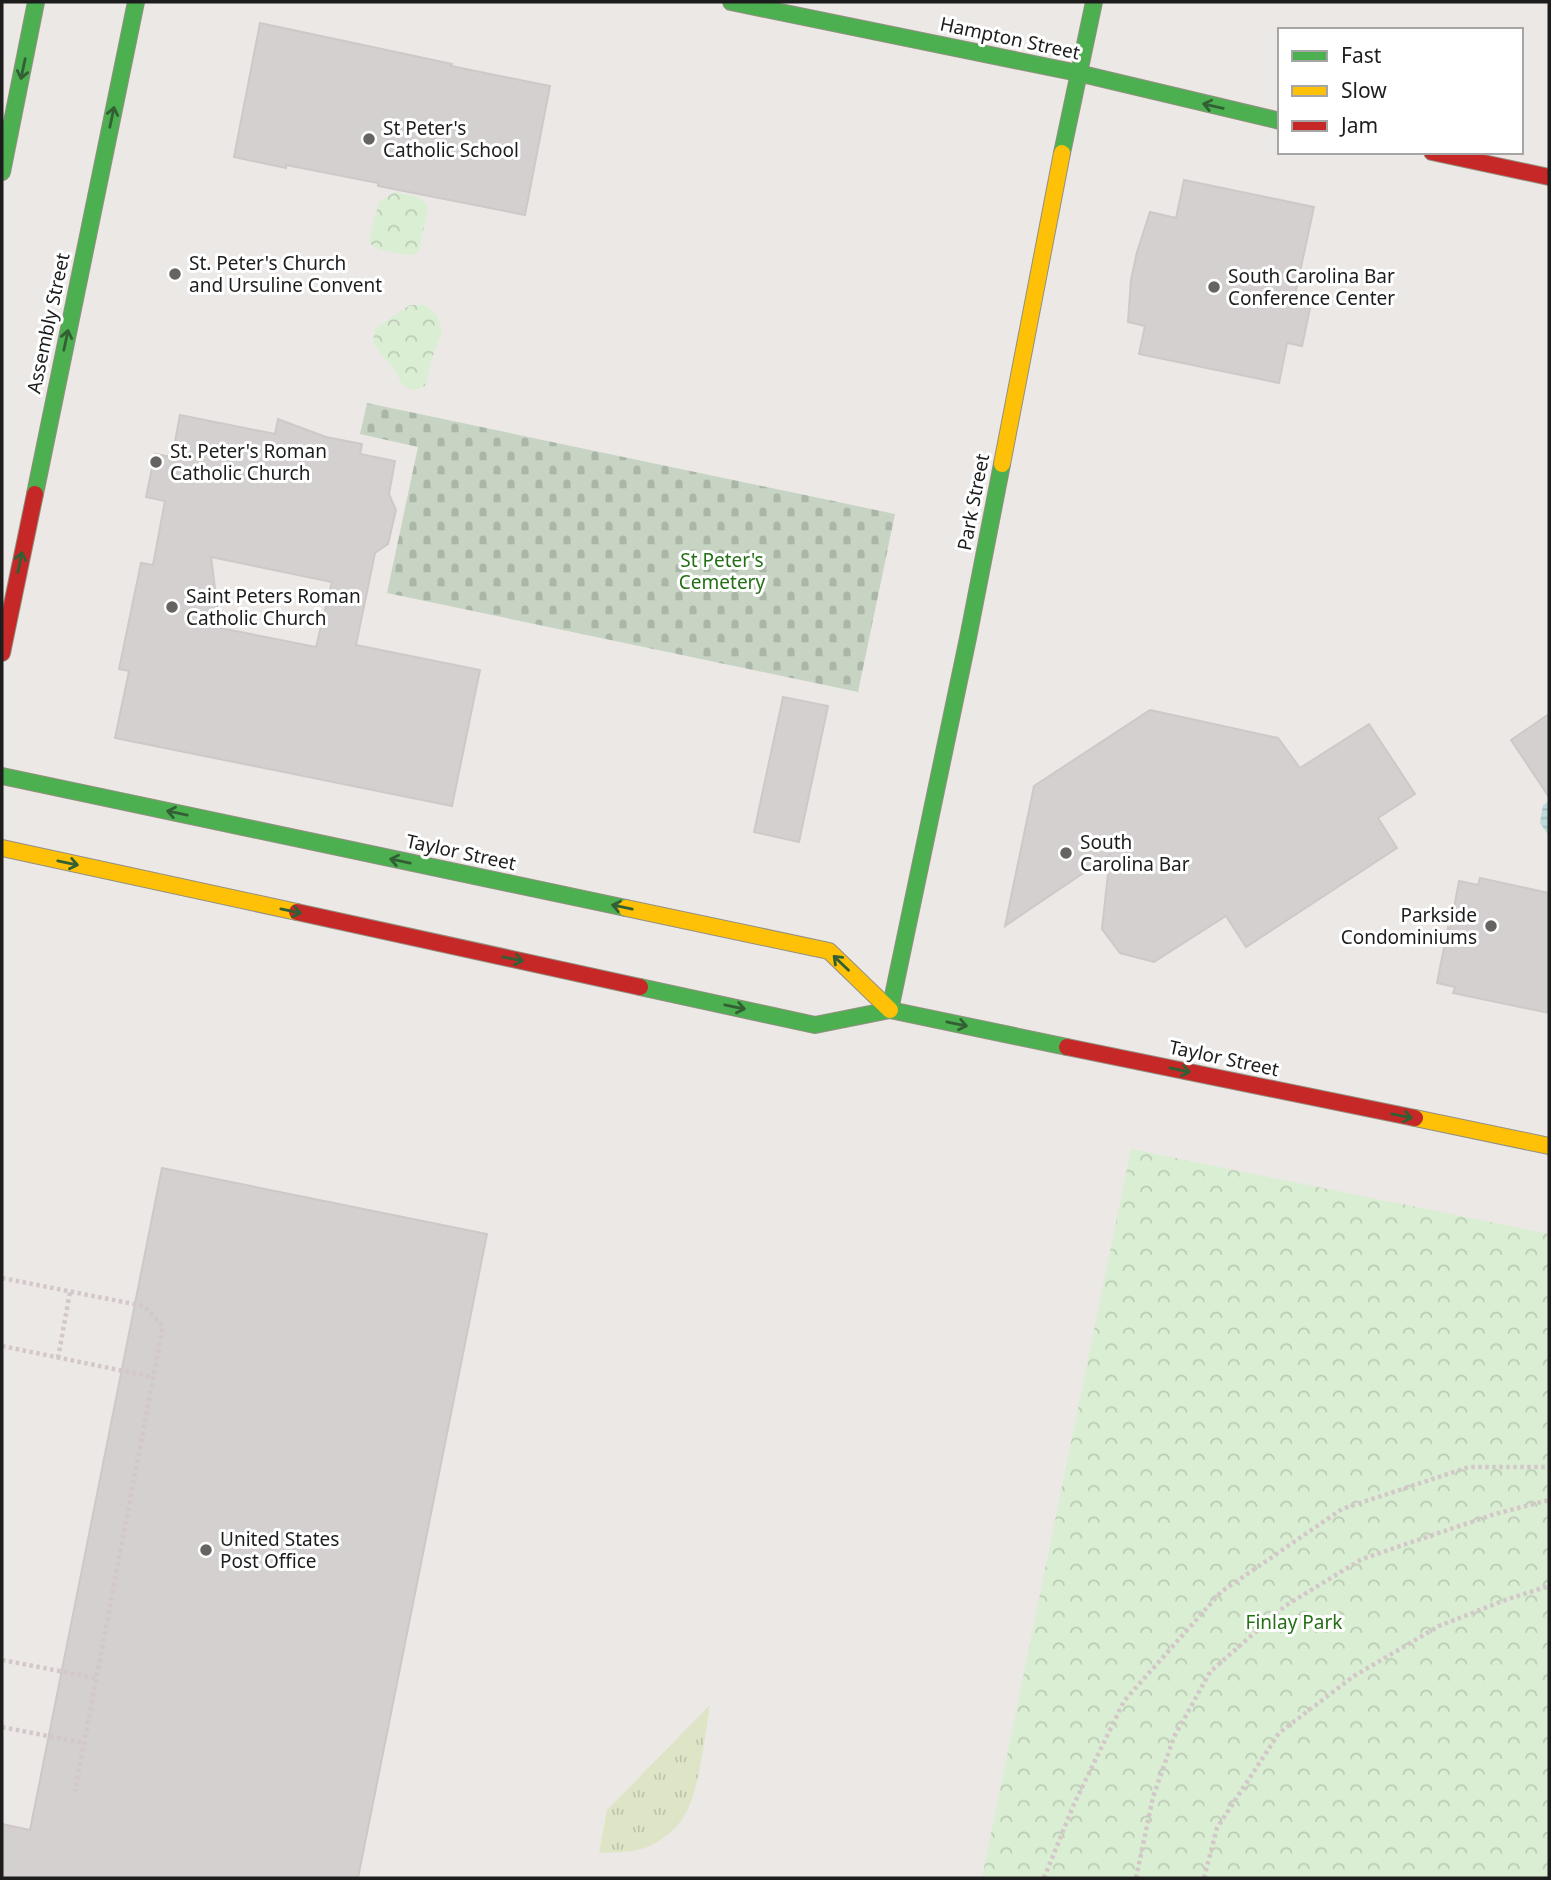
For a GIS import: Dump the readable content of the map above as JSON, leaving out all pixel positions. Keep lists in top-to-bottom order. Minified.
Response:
{"streets":{"main road":["Hampton Street","Assembly Street","Park Street","Taylor Street"]},"crossings":[["Hampton Street","Park Street"],["Park Street","Taylor Street"]],"one_way":["Hampton Street","Assembly Street"],"parks":["St Peter's Cemetery","Finlay Park"],"places":["St Peter's Catholic School","St. Peter's Church and Ursuline Convent","South Carolina Bar Conference Center","St. Peter's Roman Catholic Church","Saint Peters Roman Catholic Church","South Carolina Bar","Parkside Condominiums","United States Post Office"],"legend":["Fast","Slow","Jam"]}
